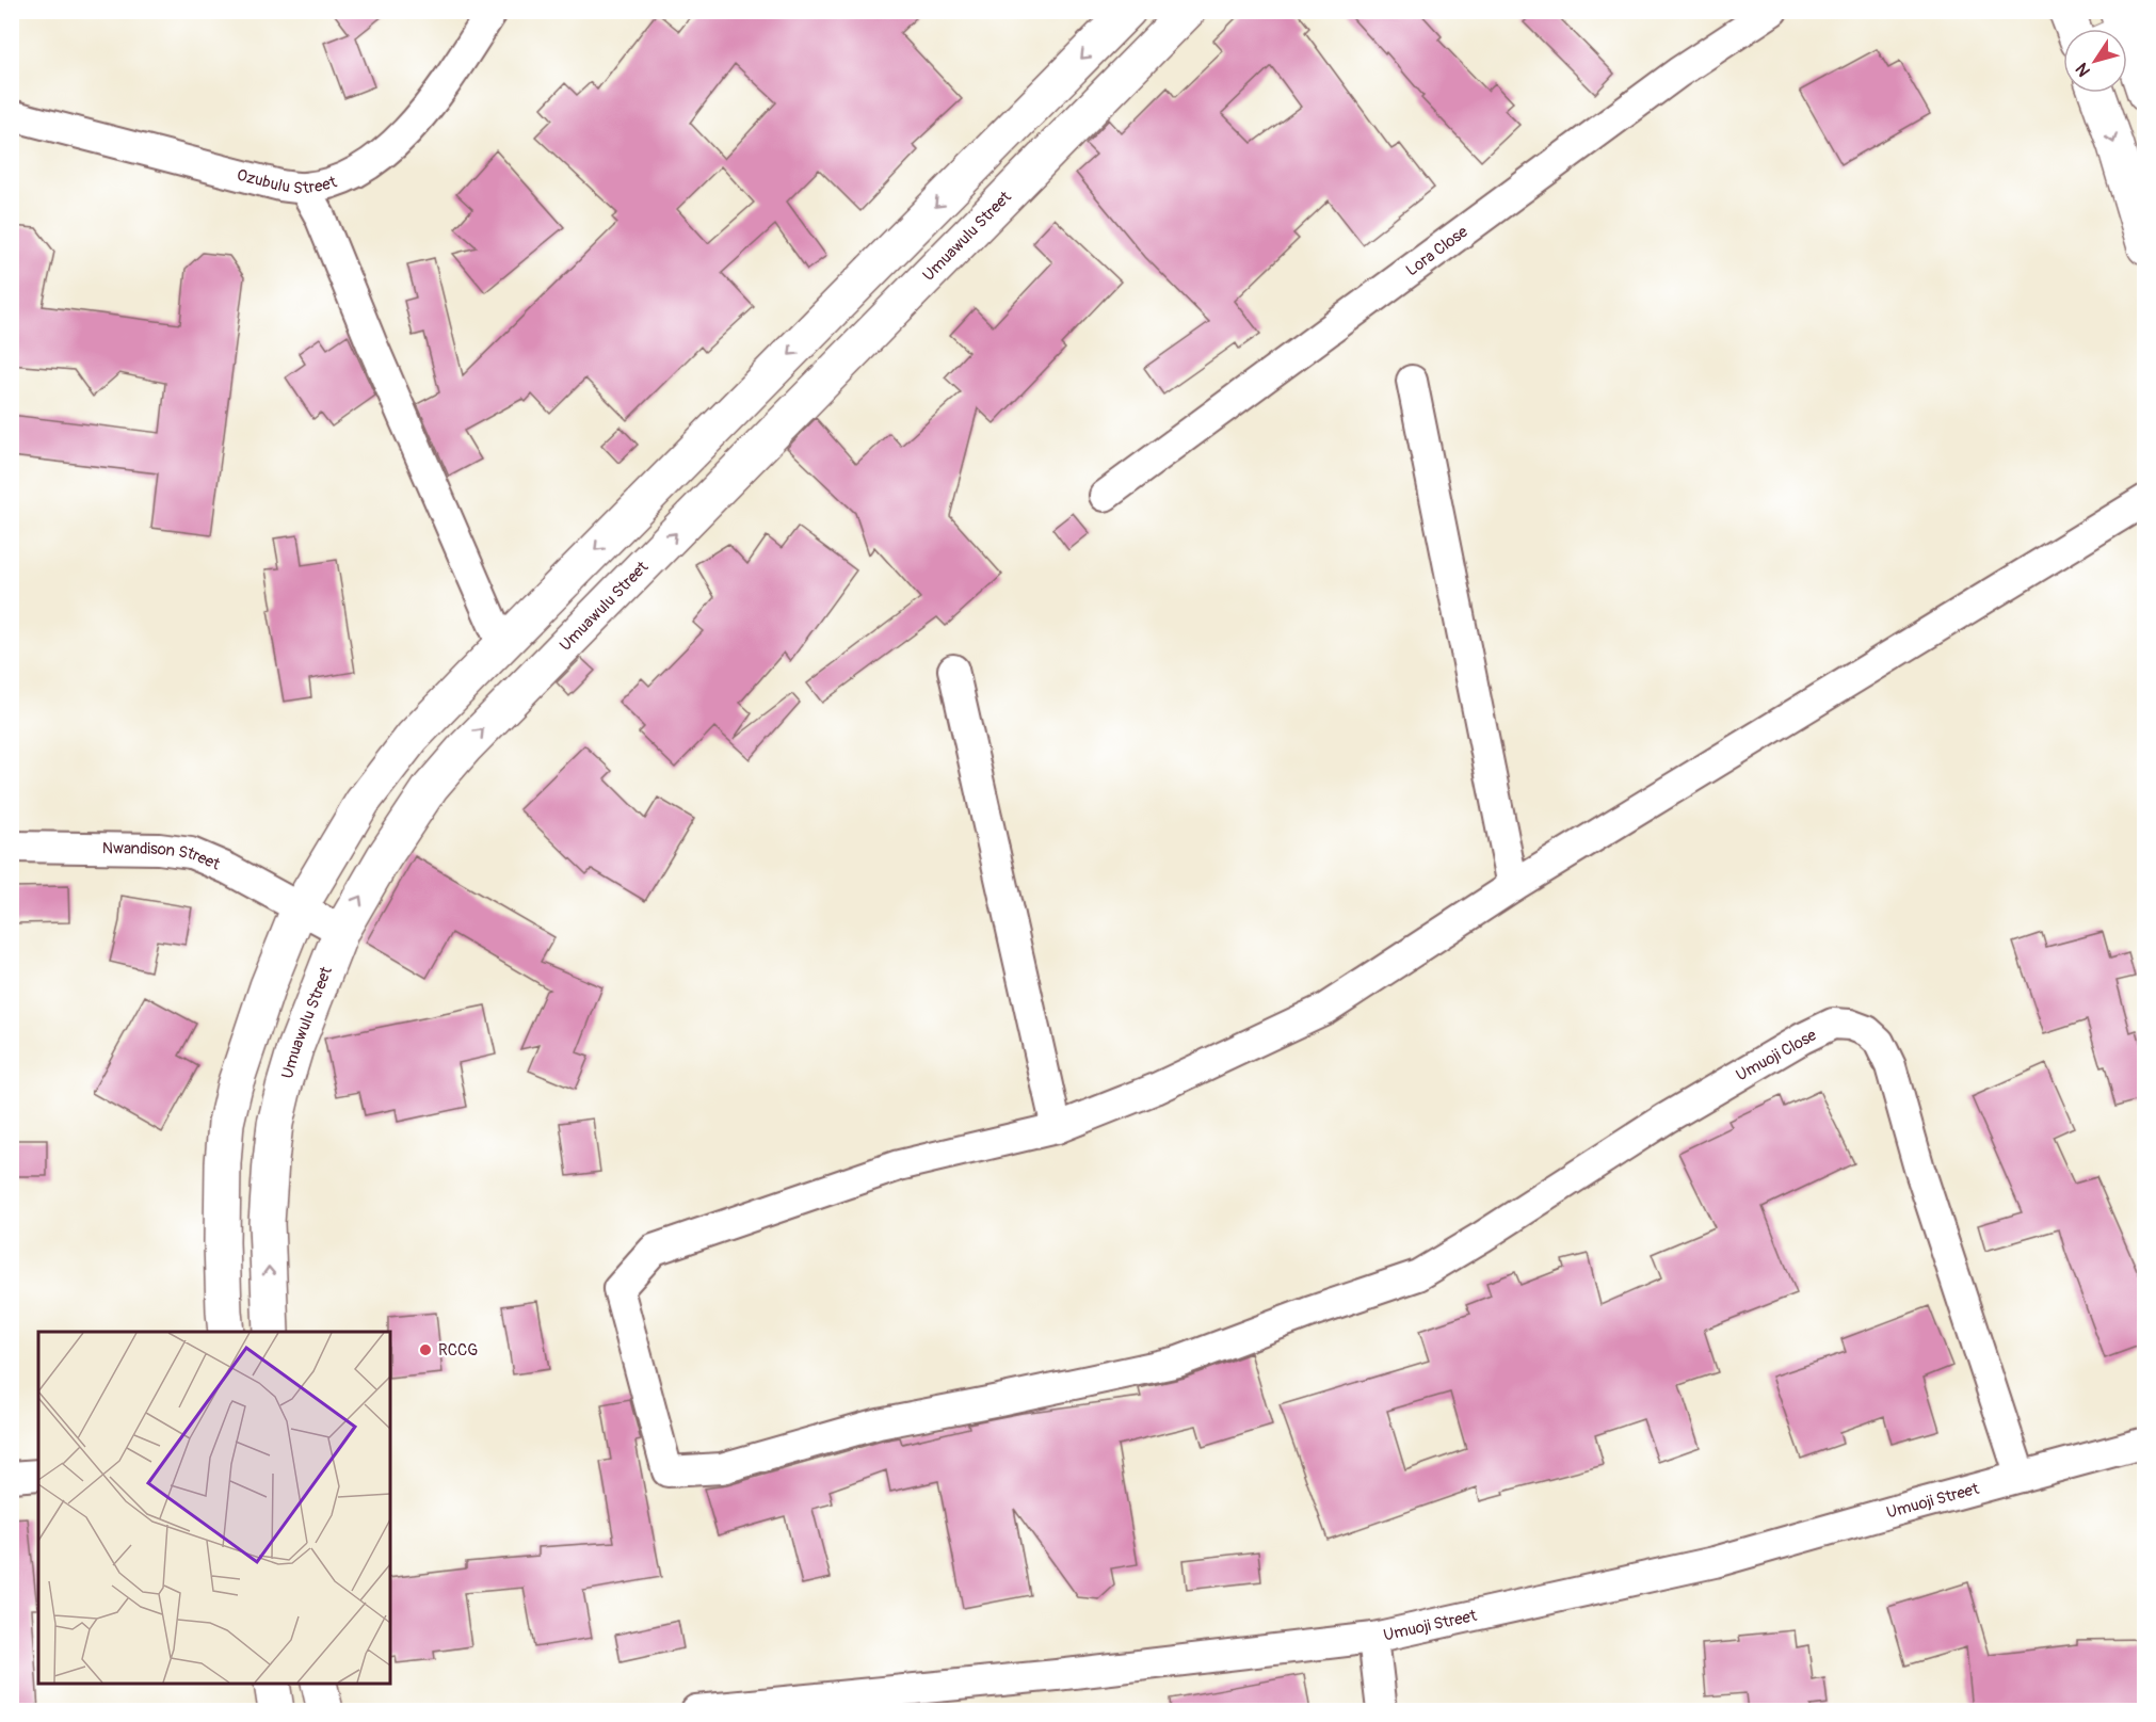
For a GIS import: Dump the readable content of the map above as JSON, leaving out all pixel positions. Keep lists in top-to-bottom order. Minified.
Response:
{"streets":{"main road":["Umuawulu Street"],"street":["Ozubulu Street","Lora Close","Nwandison Street","Umuoji Close","Umuoji Street"]},"crossings":[["Umuawulu Street","Nwandison Street"],["Umuoji Close","Umuoji Street"]],"places":["RCCG"],"north":"bottom left"}
